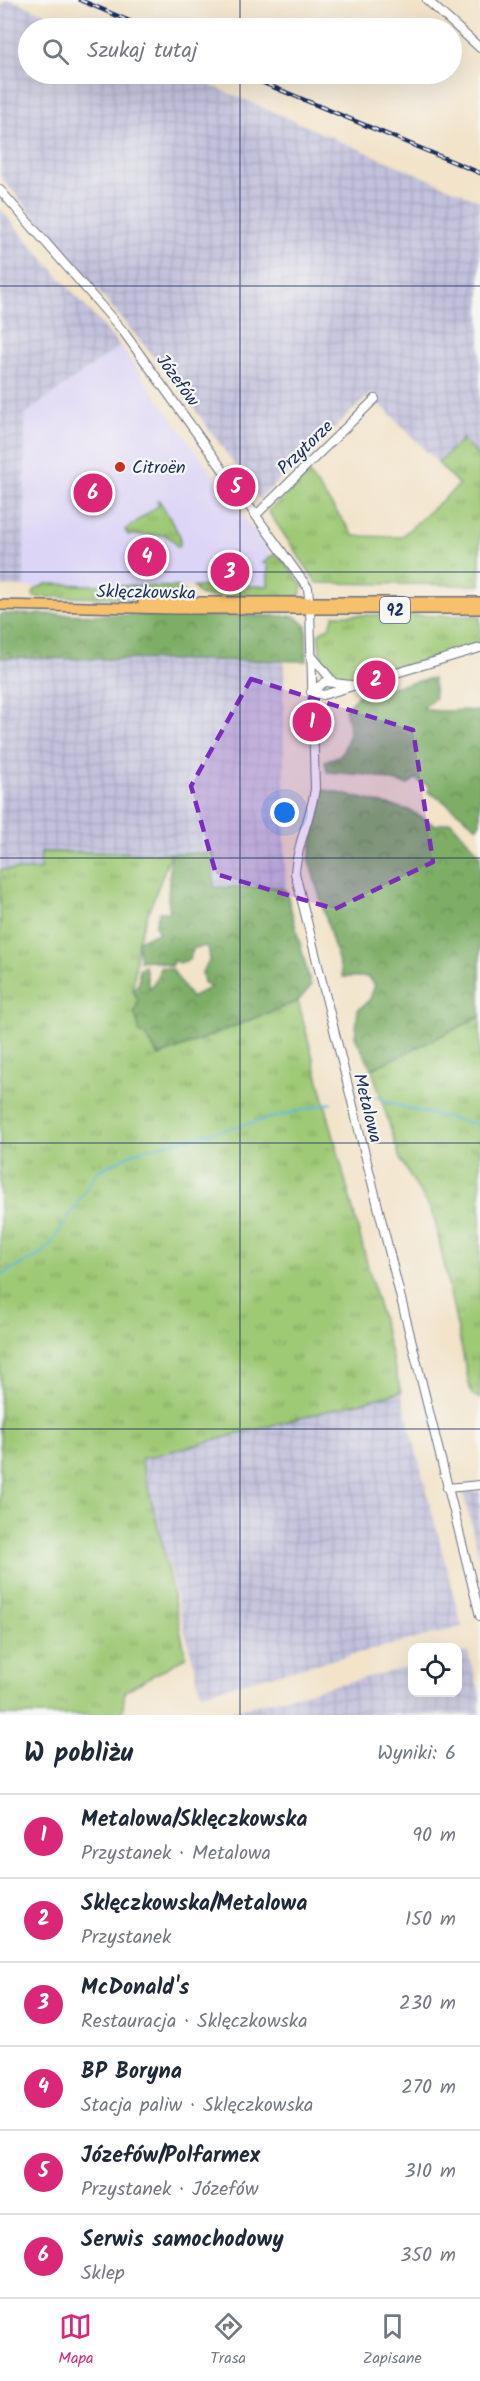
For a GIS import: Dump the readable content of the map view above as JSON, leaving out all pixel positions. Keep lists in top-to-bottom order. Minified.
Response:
{"streets":{"main road":["Sklęczkowska","92"],"street":["Józefów","Przytorze","Metalowa"]},"crossings":[["Józefów","Przytorze"],["Józefów","Sklęczkowska"],["Józefów","Metalowa"],["Sklęczkowska","Metalowa"]],"places":["Citroën"],"page":{"search":"Szukaj tutaj","pins":["5","6","4","3","2","1"],"heading":["W pobliżu","Wyniki: 6"],"list":[{"mark":"1","name":"Metalowa/Sklęczkowska","note":"Przystanek · Metalowa","value":"90 m"},{"mark":"2","name":"Sklęczkowska/Metalowa","note":"Przystanek","value":"150 m"},{"mark":"3","name":"McDonald's","note":"Restauracja · Sklęczkowska","value":"230 m"},{"mark":"4","name":"BP Boryna","note":"Stacja paliw · Sklęczkowska","value":"270 m"},{"mark":"5","name":"Józefów/Polfarmex","note":"Przystanek · Józefów","value":"310 m"},{"mark":"6","name":"Serwis samochodowy","note":"Sklep","value":"350 m"}],"nav":["Mapa","Trasa","Zapisane"]}}
